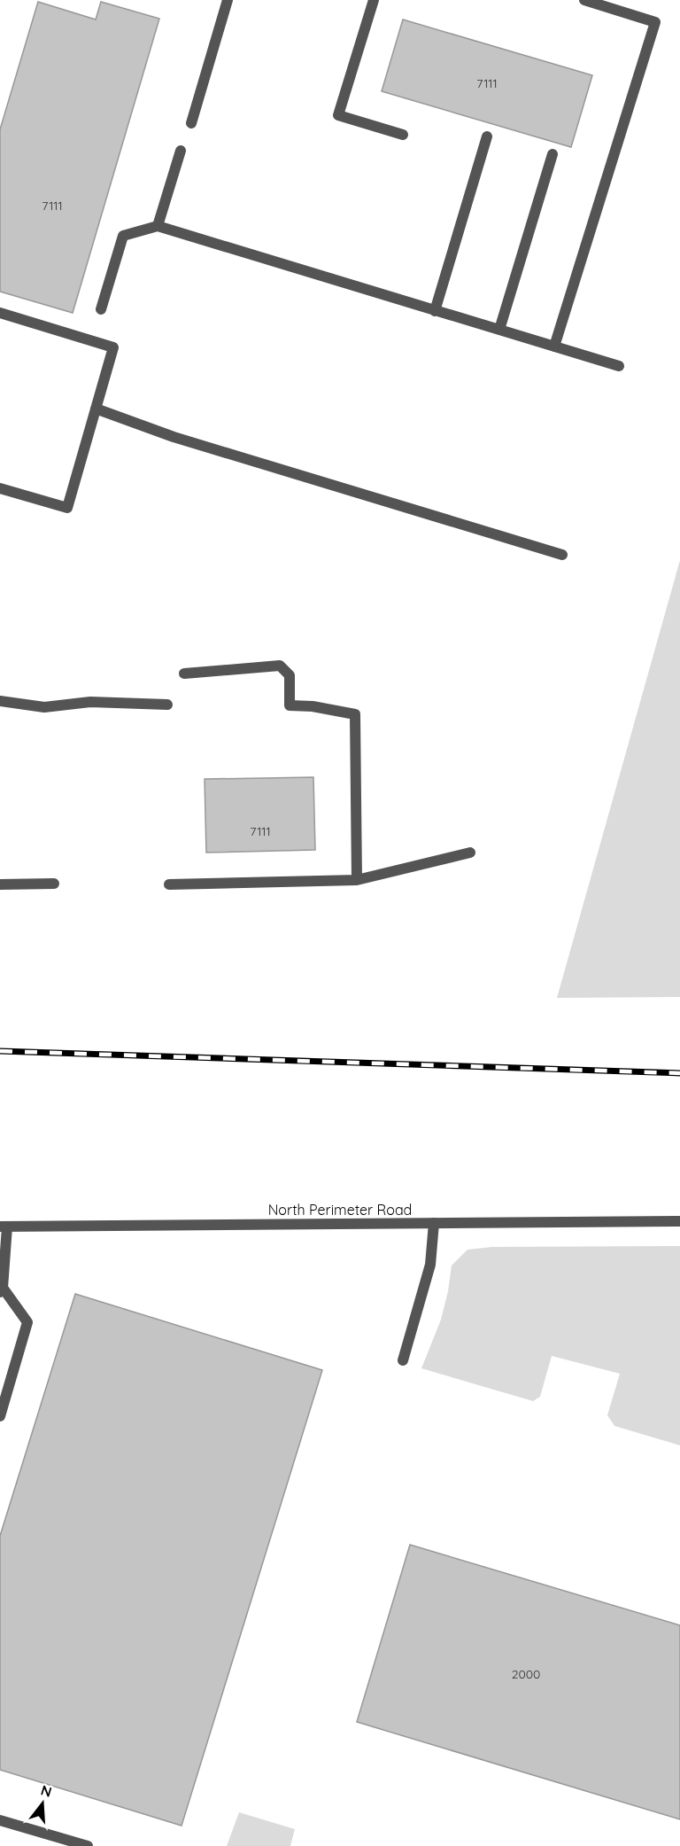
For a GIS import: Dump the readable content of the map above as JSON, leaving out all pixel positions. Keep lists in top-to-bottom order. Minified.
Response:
{"streets":{"street":["North Perimeter Road"]},"house_numbers":["7111","7111","7111","2000"],"north":"top"}
